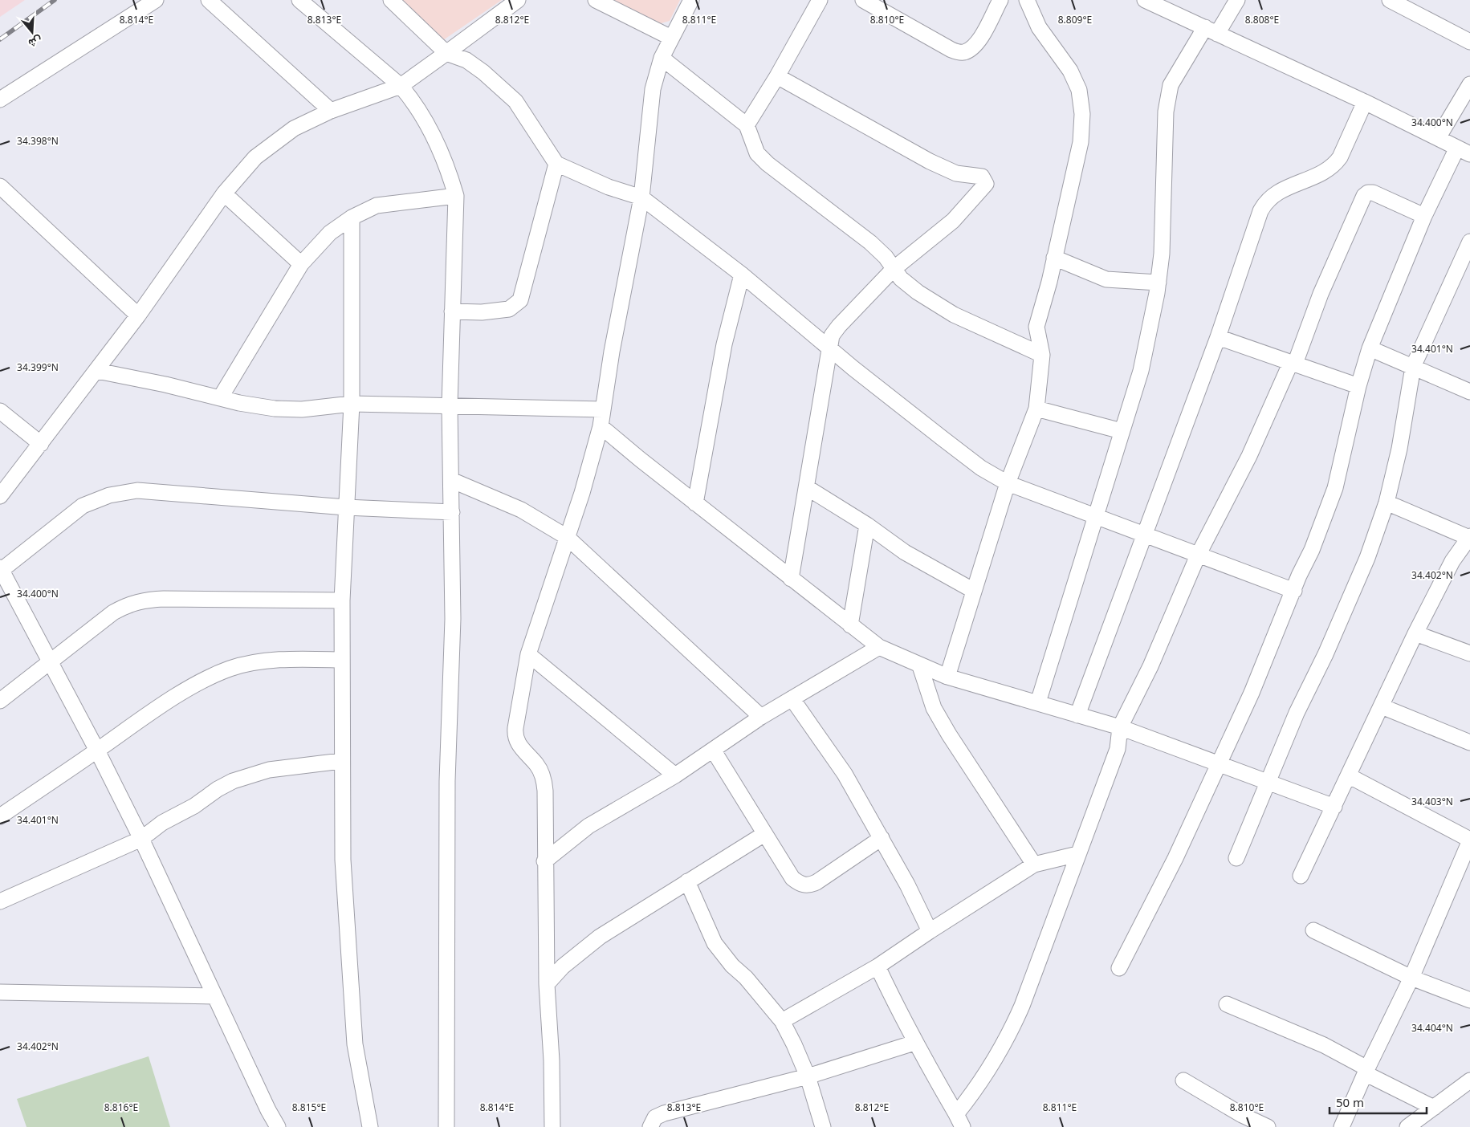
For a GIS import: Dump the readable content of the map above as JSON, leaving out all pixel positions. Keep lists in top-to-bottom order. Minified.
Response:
{"scale_bar":"50 m","north":"bottom","coordinates":["8.814°E","8.813°E","8.812°E","8.811°E","8.810°E","8.809°E","8.808°E","34.400°N","34.398°N","34.401°N","34.399°N","34.402°N","34.403°N","34.404°N","8.816°E","8.815°E"]}
